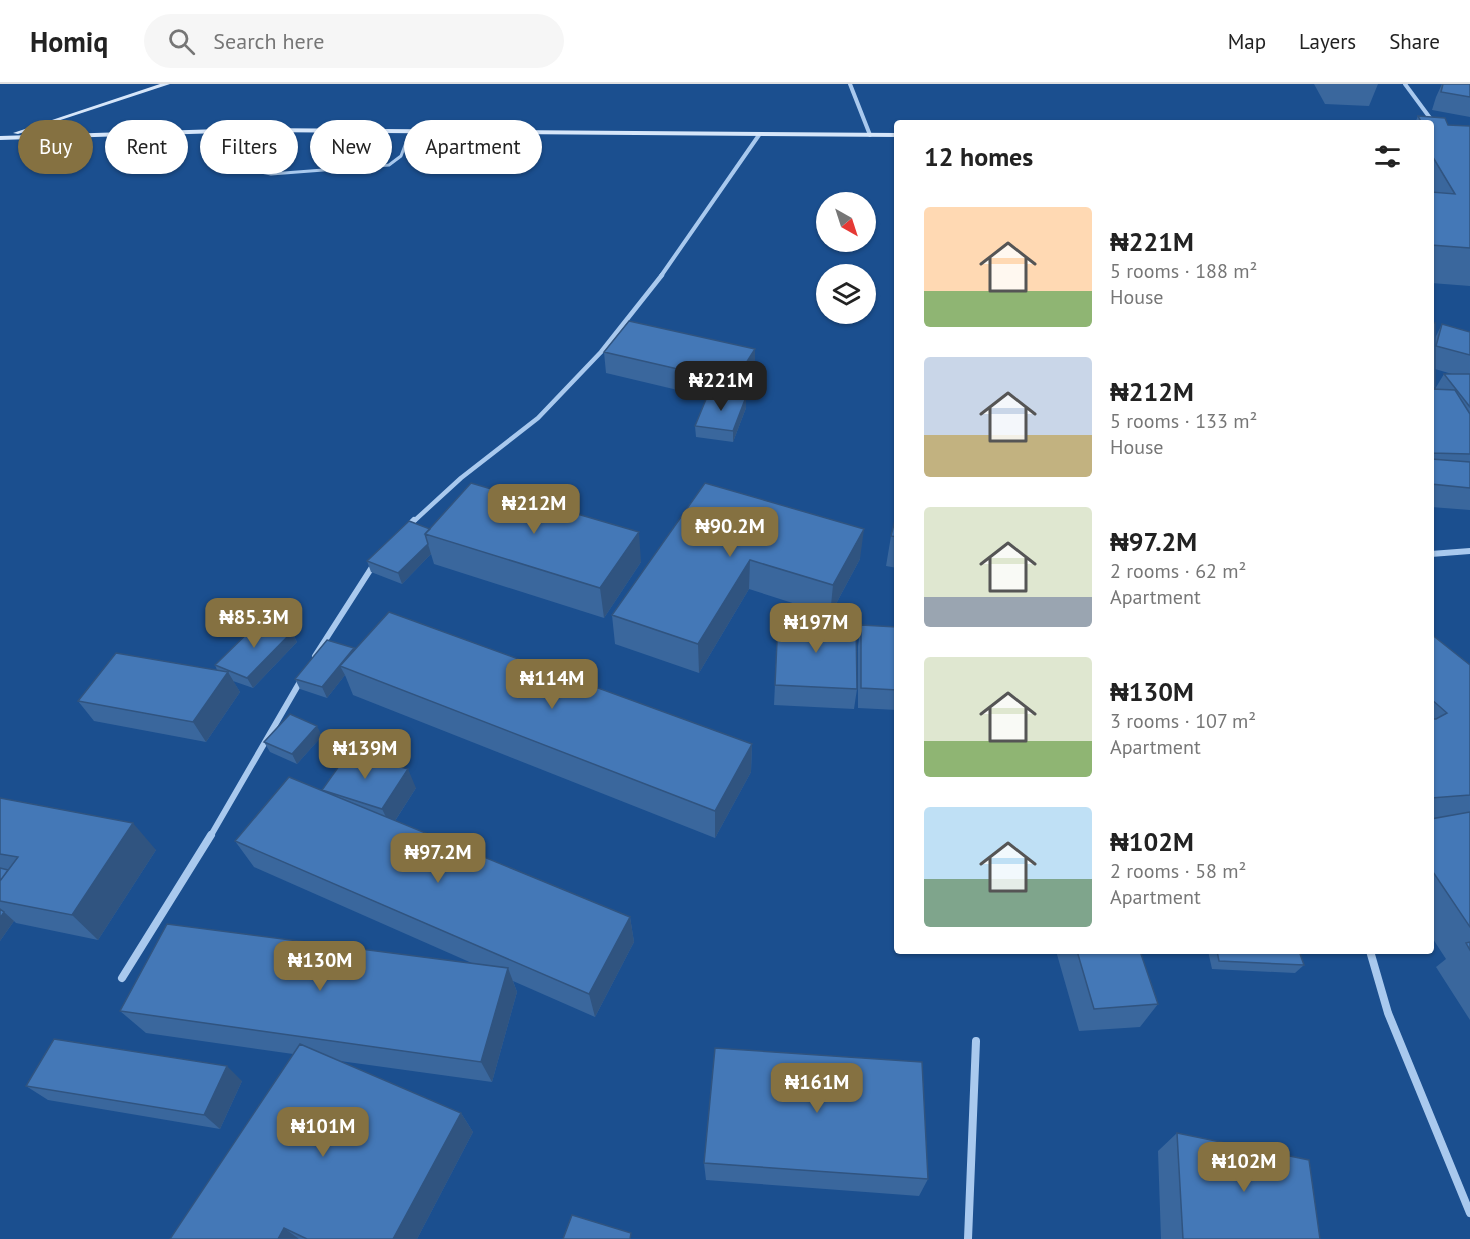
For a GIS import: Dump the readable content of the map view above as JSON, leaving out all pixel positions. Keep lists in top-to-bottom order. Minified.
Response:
{"north":"bottom right","page":{"header":"Homiq","search":"Search here","nav":["Map","Layers","Share"],"chip":["Buy","Rent","Filters","New","Apartment"],"heading":"12 homes","list":[{"name":"₦221M","note":"5 rooms · 188 m² · House"},{"name":"₦212M","note":"5 rooms · 133 m² · House"},{"name":"₦97.2M","note":"2 rooms · 62 m² · Apartment"},{"name":"₦130M","note":"3 rooms · 107 m² · Apartment"},{"name":"₦102M","note":"2 rooms · 58 m² · Apartment"}],"price":["₦221M","₦212M","₦90.2M","₦85.3M","₦197M","₦114M","₦139M","₦97.2M","₦130M","₦161M","₦101M","₦102M"]}}
